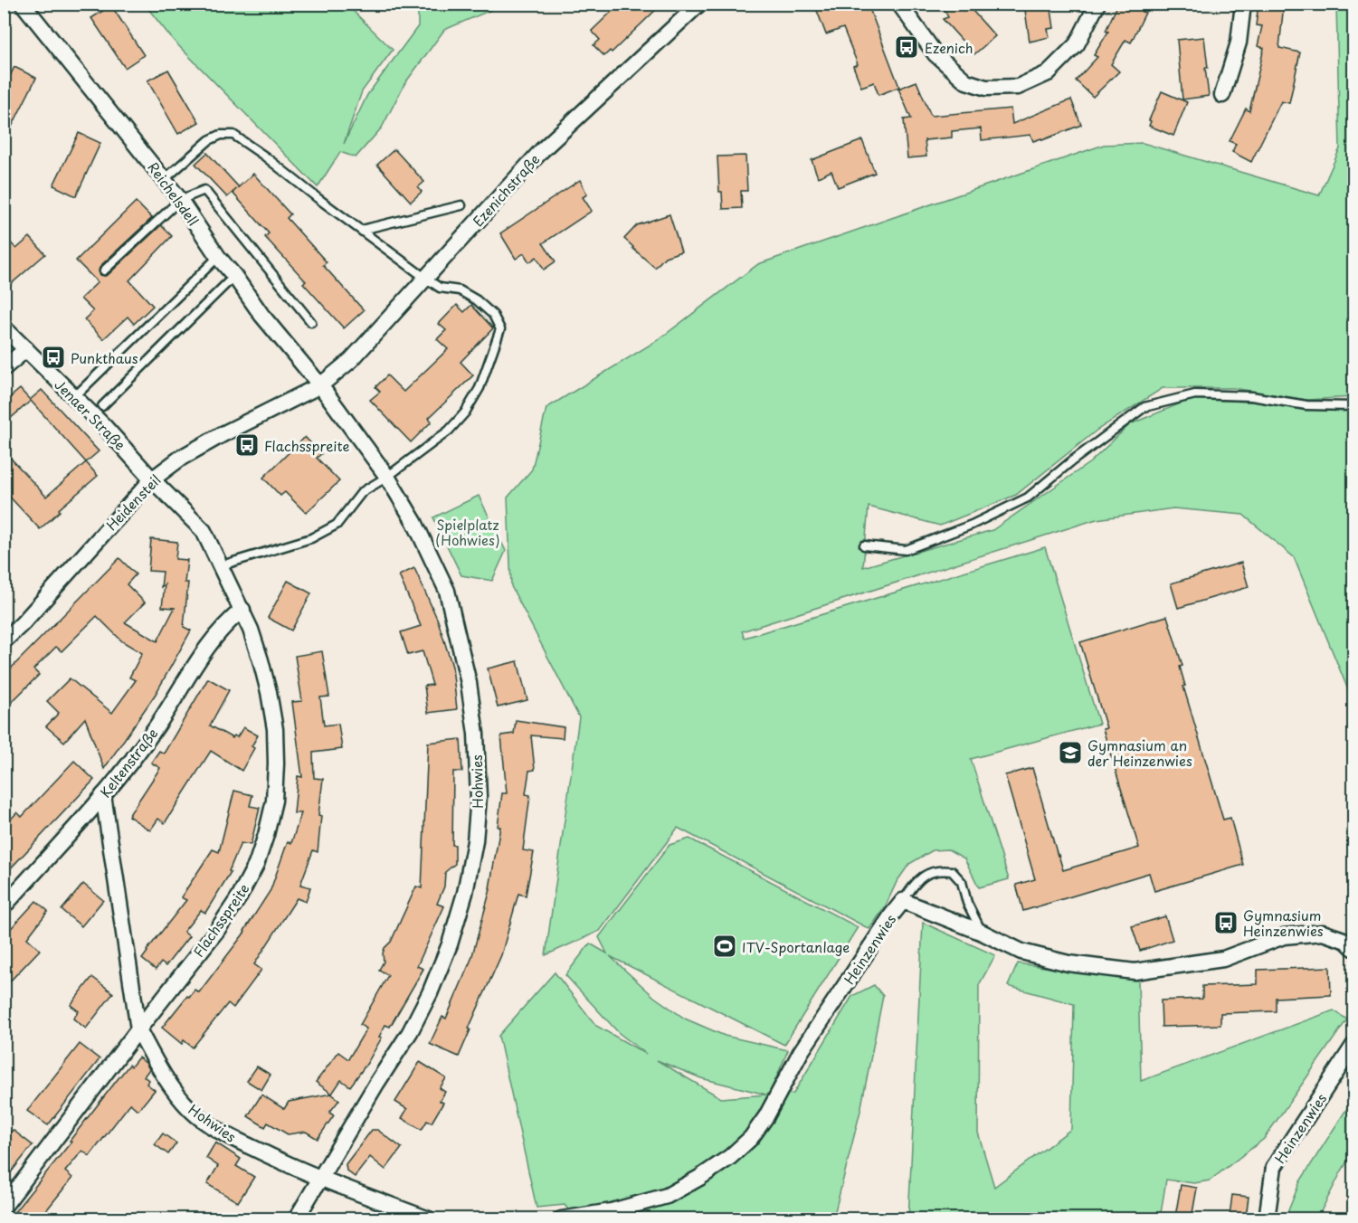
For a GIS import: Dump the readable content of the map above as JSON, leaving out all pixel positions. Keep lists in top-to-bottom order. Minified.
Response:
{"streets":{"street":["Ezenichstraße","Reichelsdell","Jenaer Straße","Heidensteil","Keltenstraße","Hohwies","Flachsspreite","Heinzenwies"]},"crossings":[["Ezenichstraße","Reichelsdell"],["Ezenichstraße","Heidensteil"],["Ezenichstraße","Hohwies"],["Reichelsdell","Heidensteil"],["Reichelsdell","Hohwies"],["Jenaer Straße","Heidensteil"],["Jenaer Straße","Flachsspreite"],["Heidensteil","Hohwies"],["Heidensteil","Flachsspreite"],["Keltenstraße","Flachsspreite"],["Hohwies","Flachsspreite"]],"parks":["Spielplatz (Hohwies)"],"places":{"bus stop":["Ezenich","Punkthaus","Flachsspreite","Gymnasium Heinzenwies"],"school or university":["Gymnasium an der Heinzenwies"],"sports":["ITV-Sportanlage"]}}
